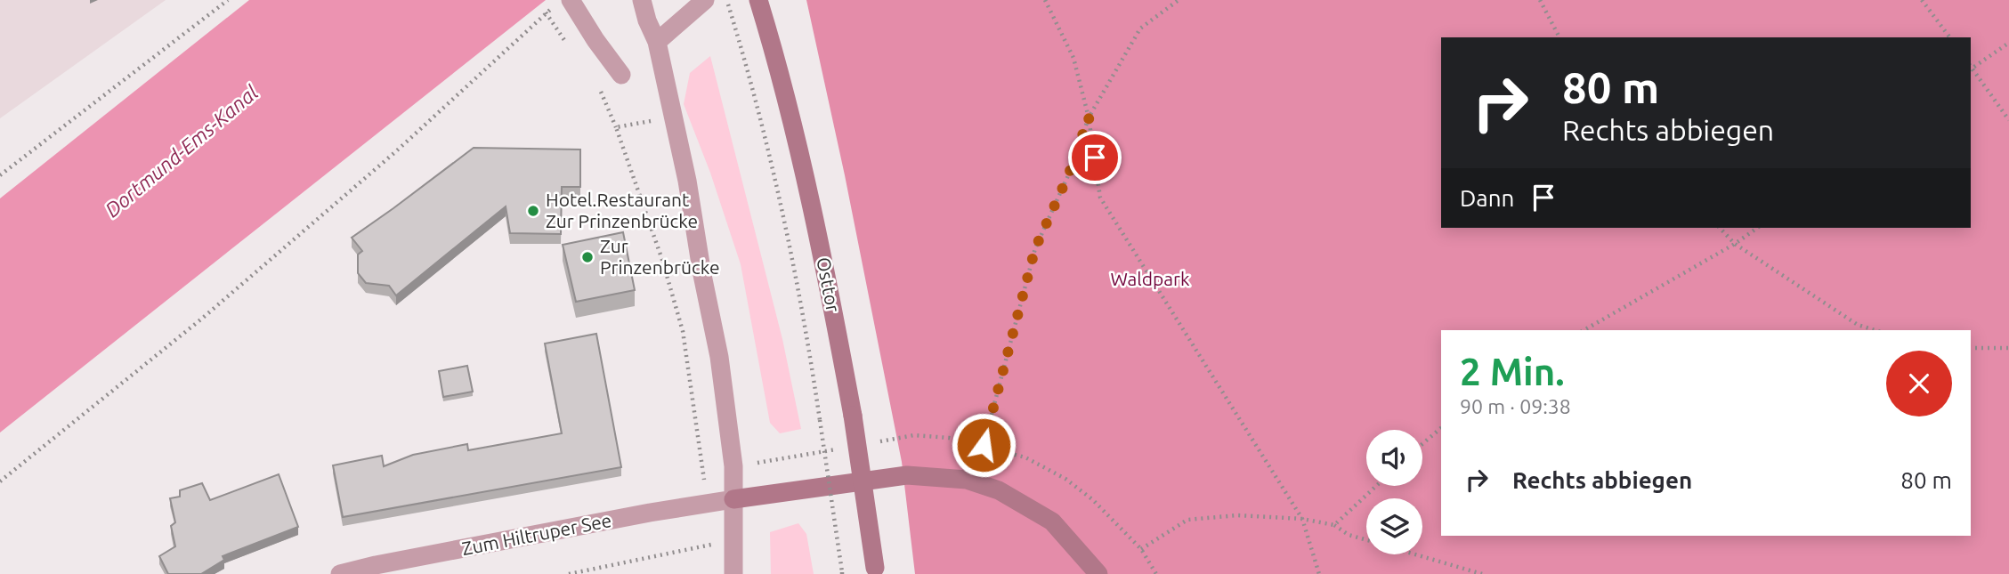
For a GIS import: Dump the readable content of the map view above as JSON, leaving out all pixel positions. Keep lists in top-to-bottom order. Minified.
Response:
{"streets":{"main road":["Osttor"],"street":["Zum Hiltruper See"]},"water":["Dortmund-Ems-Kanal"],"parks":["Waldpark"],"places":["Hotel.Restaurant Zur Prinzenbrücke","Zur Prinzenbrücke"],"page":{"turn":["80 m","Rechts abbiegen"],"then":"Dann","heading":["2 Min.","90 m · 09:38"],"list":[{"name":"Rechts abbiegen","value":"80 m"}]}}
